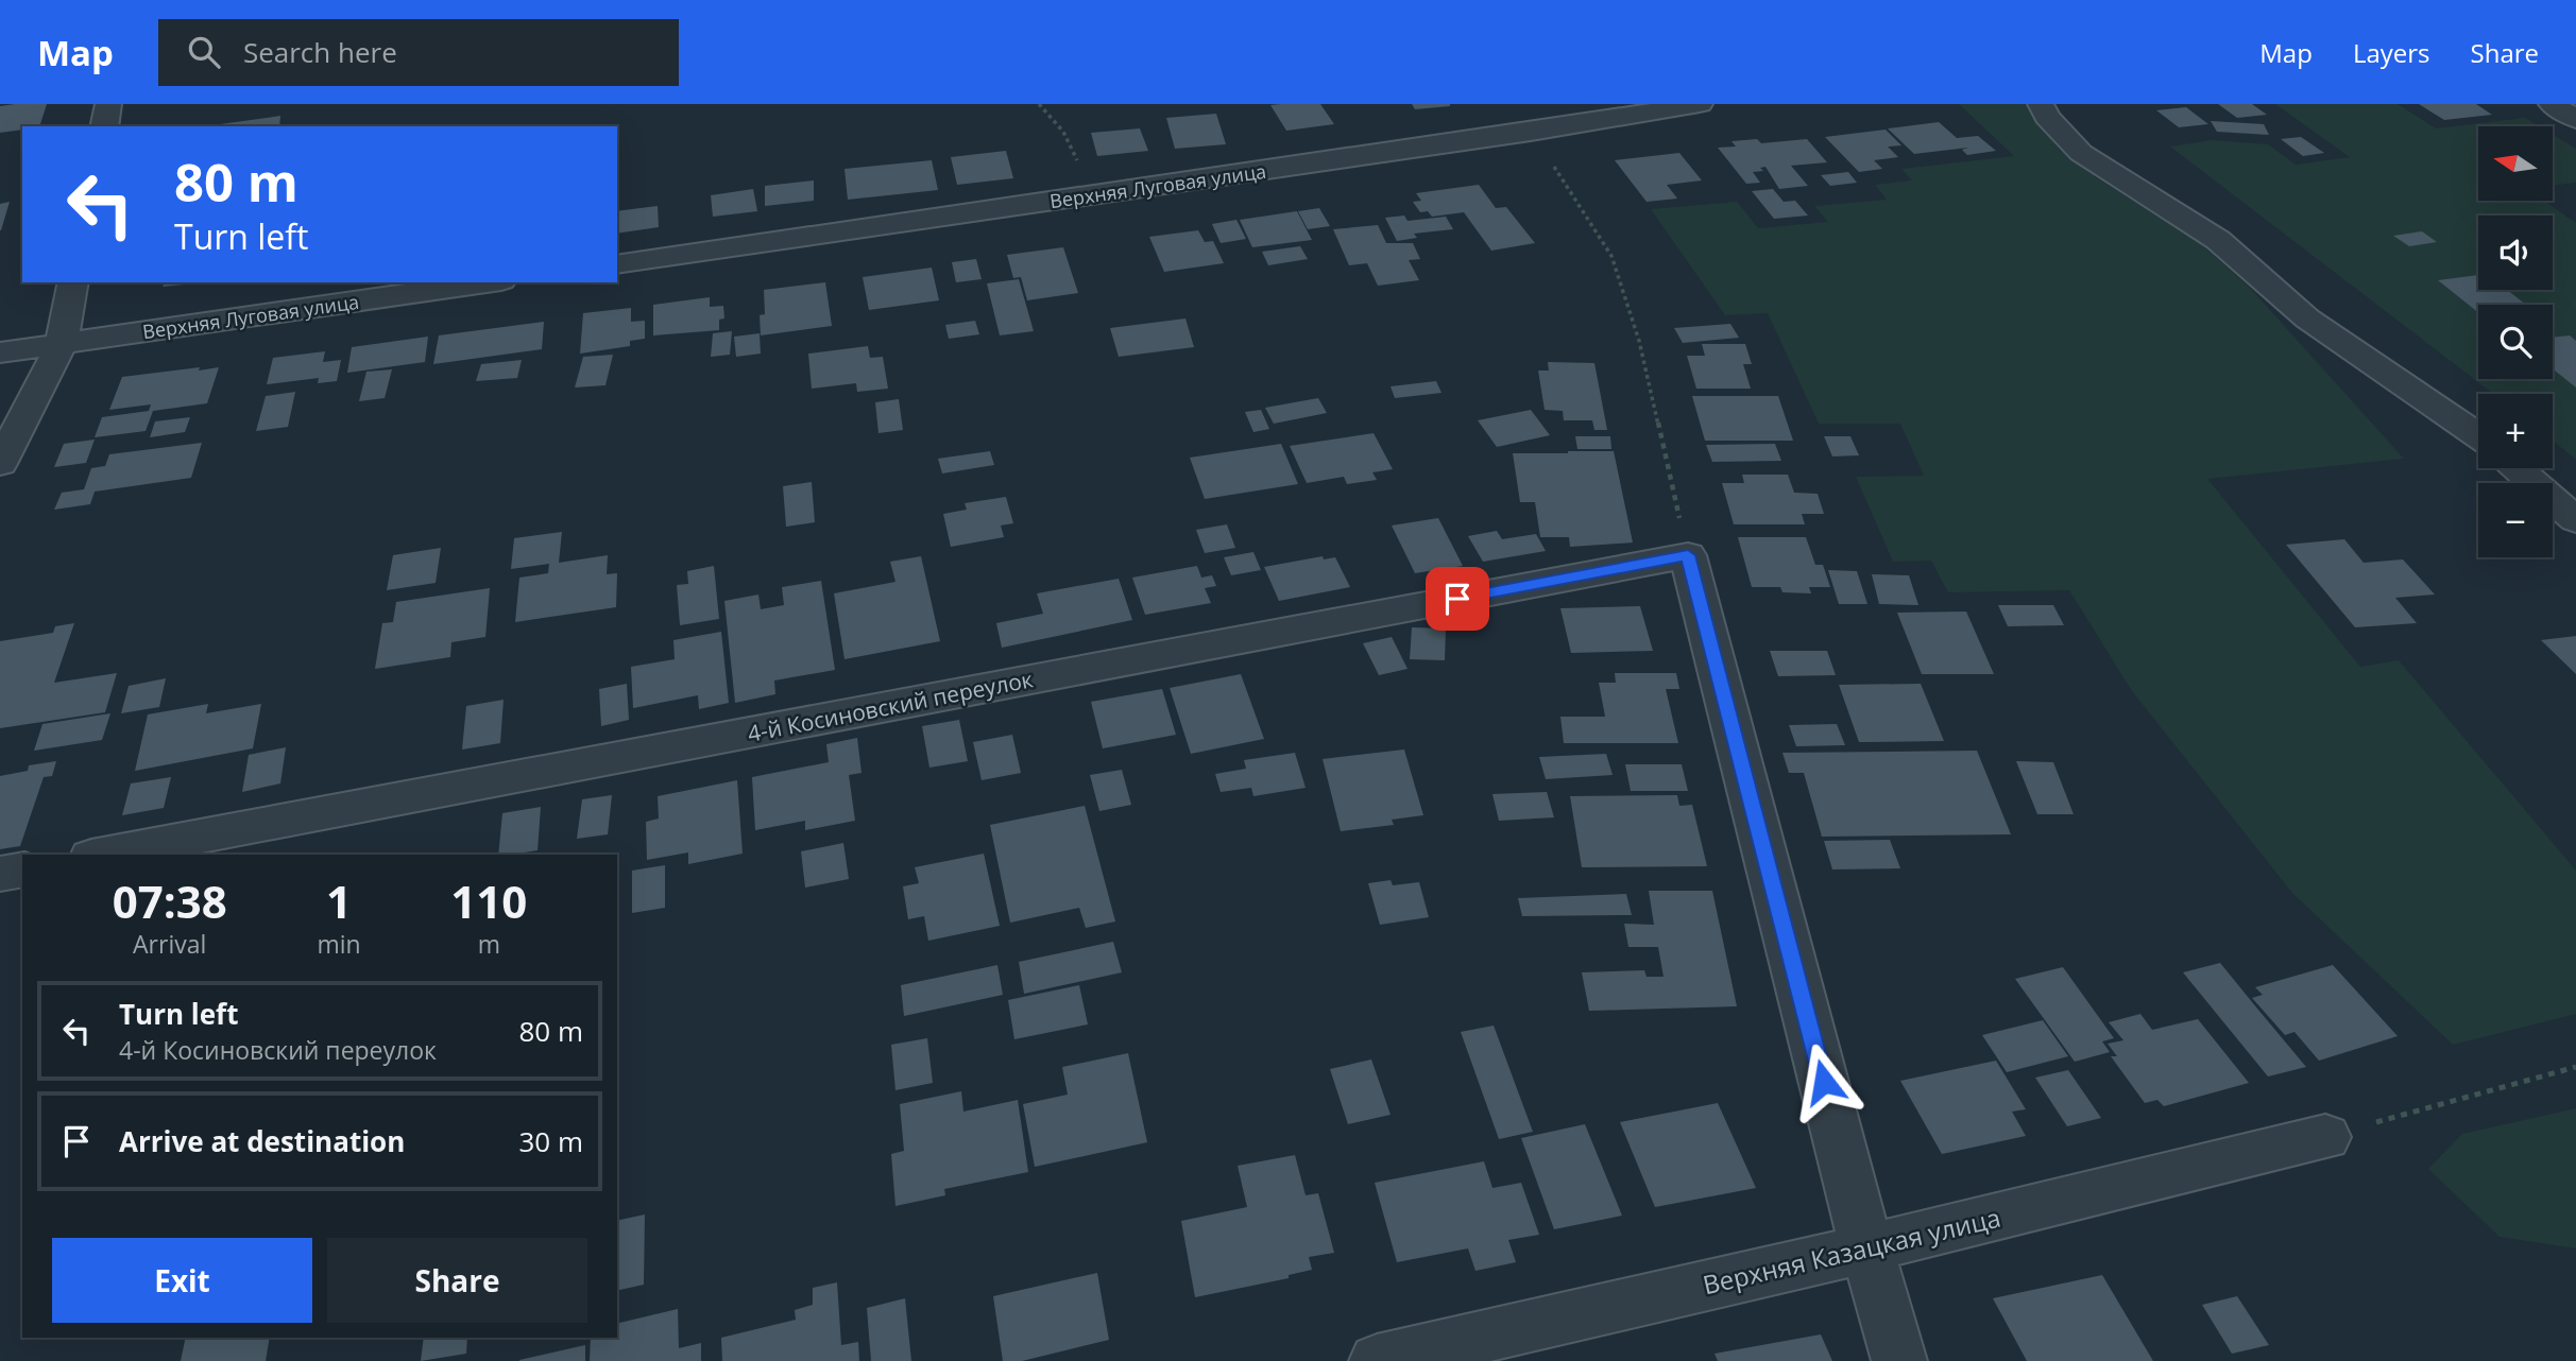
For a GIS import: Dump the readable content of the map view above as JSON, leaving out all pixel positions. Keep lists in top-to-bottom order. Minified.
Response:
{"streets":{"street":["Верхняя Луговая улица","4-й Косиновский переулок","Верхняя Казацкая улица"]},"north":"left","page":{"header":"Map","search":"Search here","nav":["Map","Layers","Share"],"map_buttons":["+","−"],"turn":["80 m","Turn left"],"eta":["07:38","Arrival","1","min","110","m"],"list":[{"name":"Turn left","note":"4-й Косиновский переулок","value":"80 m"},{"name":"Arrive at destination","value":"30 m"}],"buttons":["Exit","Share"]}}
